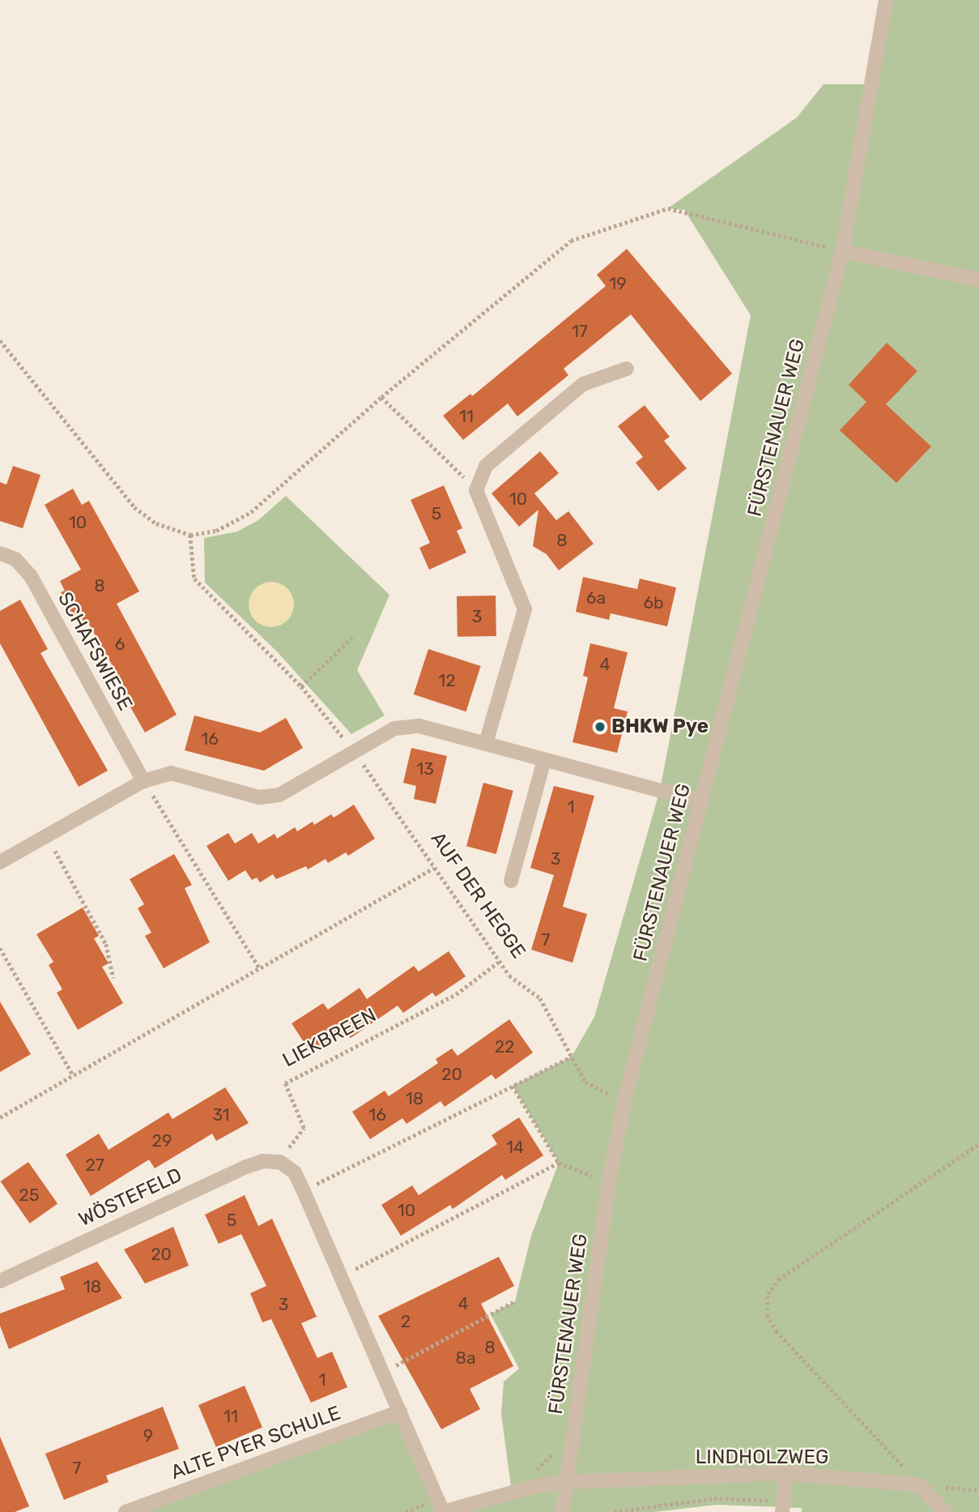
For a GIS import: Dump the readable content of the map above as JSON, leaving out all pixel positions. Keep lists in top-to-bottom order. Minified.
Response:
{"streets":{"street":["FÜRSTENAUER WEG","SCHAFSWIESE","AUF DER HEGGE","WÖSTEFELD","ALTE PYER SCHULE","LINDHOLZWEG"],"path":["LIEKBREEN"]},"crossings":[["FÜRSTENAUER WEG","AUF DER HEGGE"],["FÜRSTENAUER WEG","LINDHOLZWEG"],["AUF DER HEGGE","LIEKBREEN"],["LIEKBREEN","WÖSTEFELD"]],"places":["BHKW Pye"],"house_numbers":["19","17","11","10","5","10","8","8","6a","6b","3","6","4","12","16","13","1","3","7","22","20","18","31","16","29","14","27","25","10","5","20","18","4","3","2","8","8a","1","11","9","7"]}
